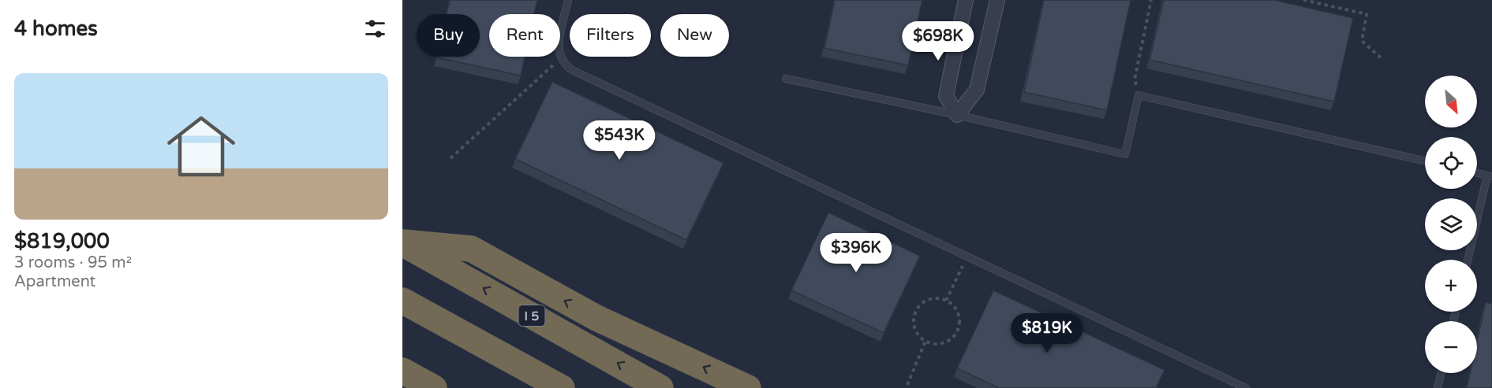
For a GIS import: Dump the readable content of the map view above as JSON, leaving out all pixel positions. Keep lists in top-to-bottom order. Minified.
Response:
{"streets":{"highway":["I 5"]},"north":"bottom right","page":{"heading":"4 homes","chip":["Buy","Rent","Filters","New"],"price":["$698K","$543K","$396K","$819K"],"list":[{"name":"$819,000","note":"3 rooms · 95 m² · Apartment"}],"map_buttons":["+","−"]}}
